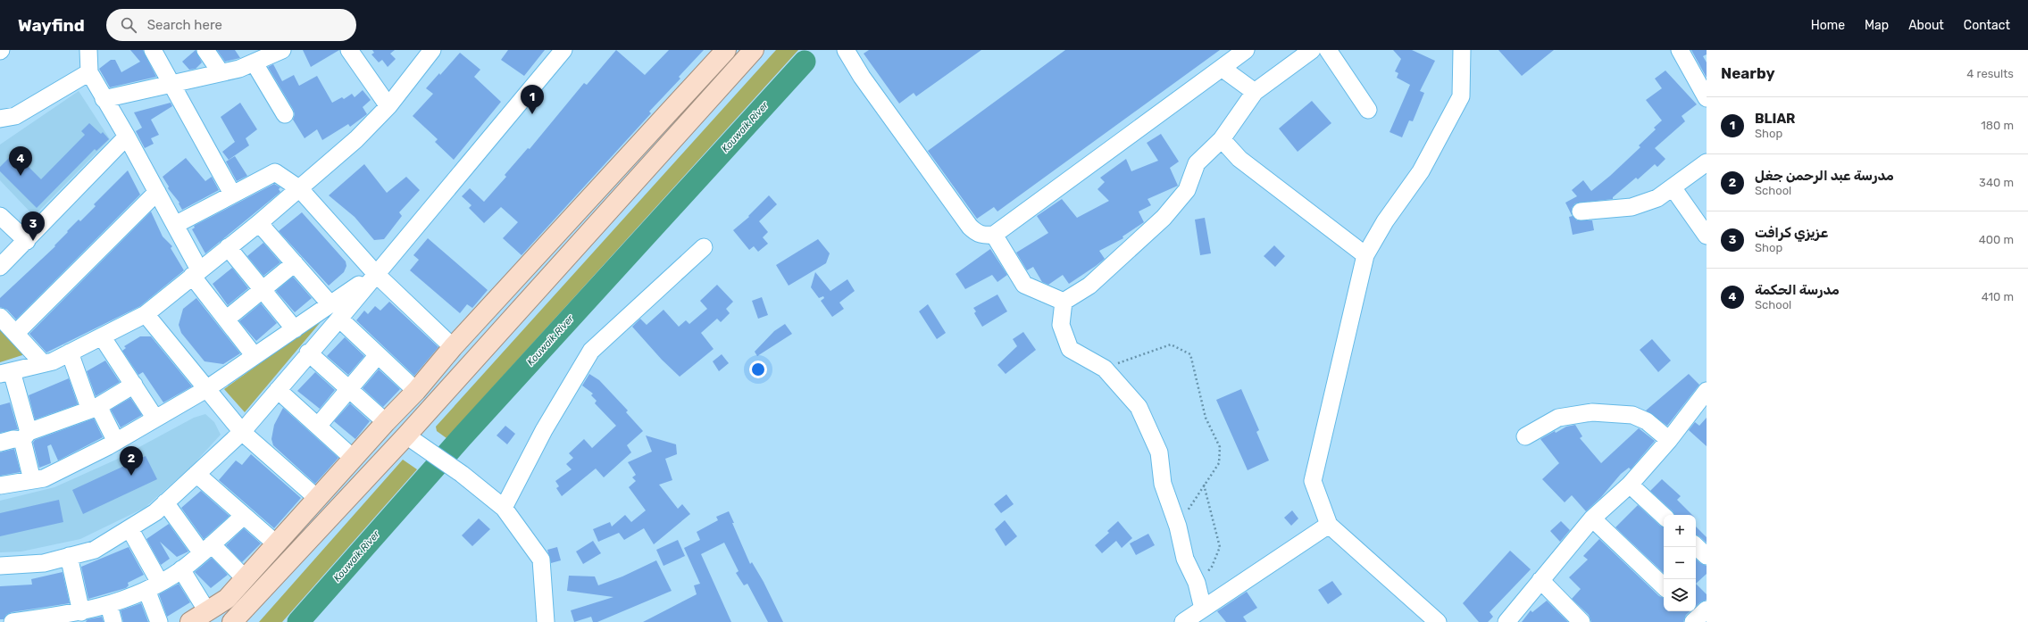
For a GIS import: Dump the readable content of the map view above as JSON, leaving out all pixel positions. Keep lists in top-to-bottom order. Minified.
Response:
{"water":["Kouwaik River"],"page":{"header":"Wayfind","search":"Search here","nav":["Home","Map","About","Contact"],"heading":["Nearby","4 results"],"pins":["1","4","3","2"],"list":[{"mark":"1","name":"BLIAR","note":"Shop","value":"180 m"},{"mark":"2","name":"مدرسة عبد الرحمن جغل","note":"School","value":"340 m"},{"mark":"3","name":"عزيزي كرافت","note":"Shop","value":"400 m"},{"mark":"4","name":"مدرسة الحكمة","note":"School","value":"410 m"}],"map_buttons":["+","−"]}}
